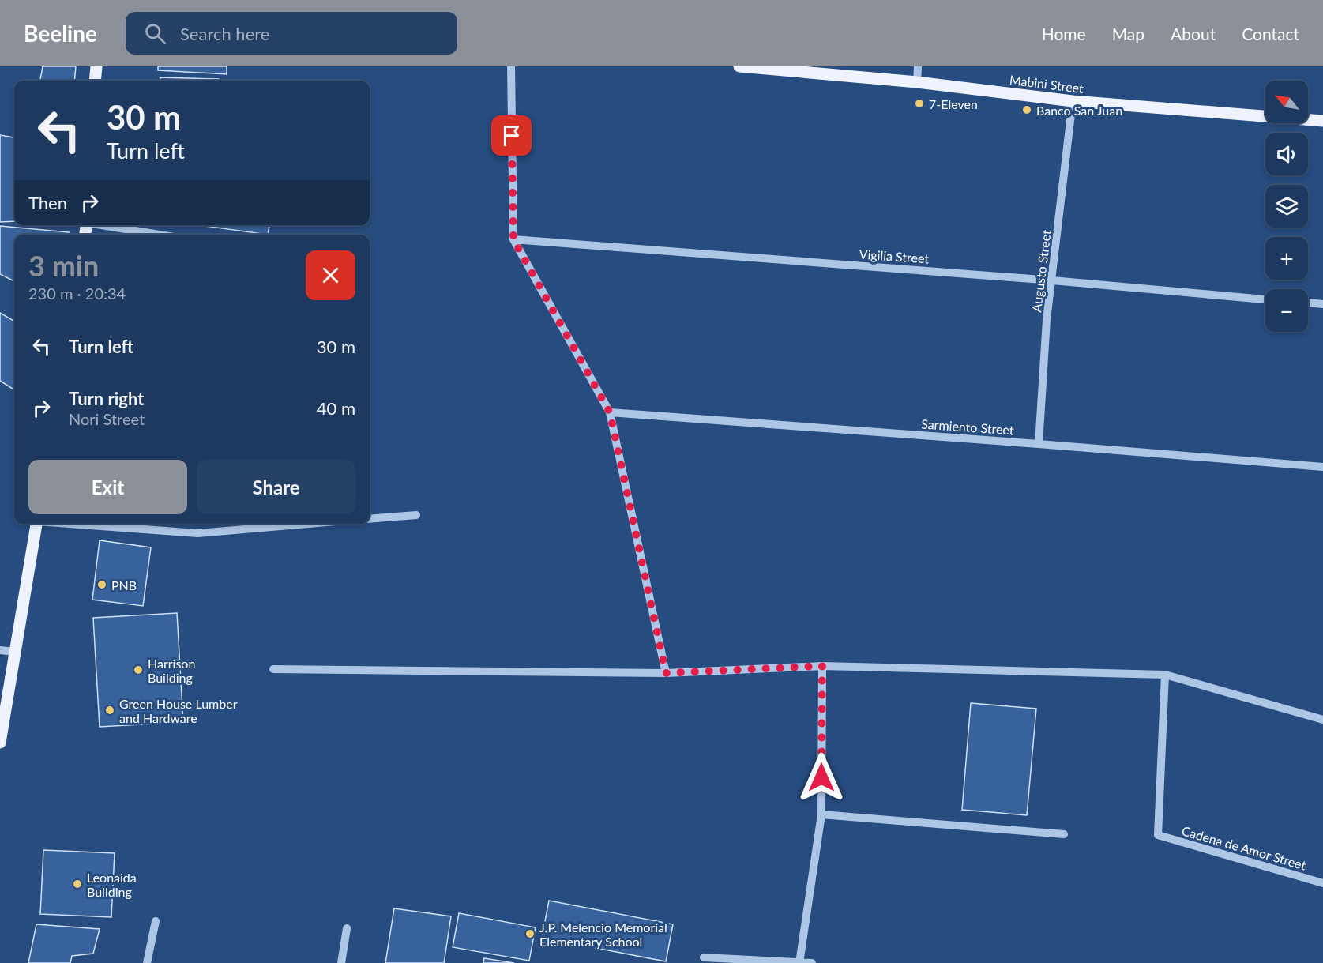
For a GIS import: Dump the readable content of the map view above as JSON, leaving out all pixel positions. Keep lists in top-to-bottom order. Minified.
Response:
{"streets":{"main road":["Mabini Street"],"street":["Vigilia Street","Augusto Street","Sarmiento Street","Cadena de Amor Street"]},"crossings":[["Mabini Street","Augusto Street"],["Vigilia Street","Augusto Street"],["Augusto Street","Sarmiento Street"]],"places":["7-Eleven","Banco San Juan","PNB","Harrison Building","Green House Lumber and Hardware","Leonaida Building","J.P. Melencio Memorial Elementary School"],"north":"top left","page":{"header":"Beeline","search":"Search here","nav":["Home","Map","About","Contact"],"map_buttons":["+","−"],"turn":["30 m","Turn left"],"then":"Then","heading":["3 min","230 m · 20:34"],"list":[{"name":"Turn left","value":"30 m"},{"name":"Turn right","note":"Nori Street","value":"40 m"}],"buttons":["Exit","Share"]}}
